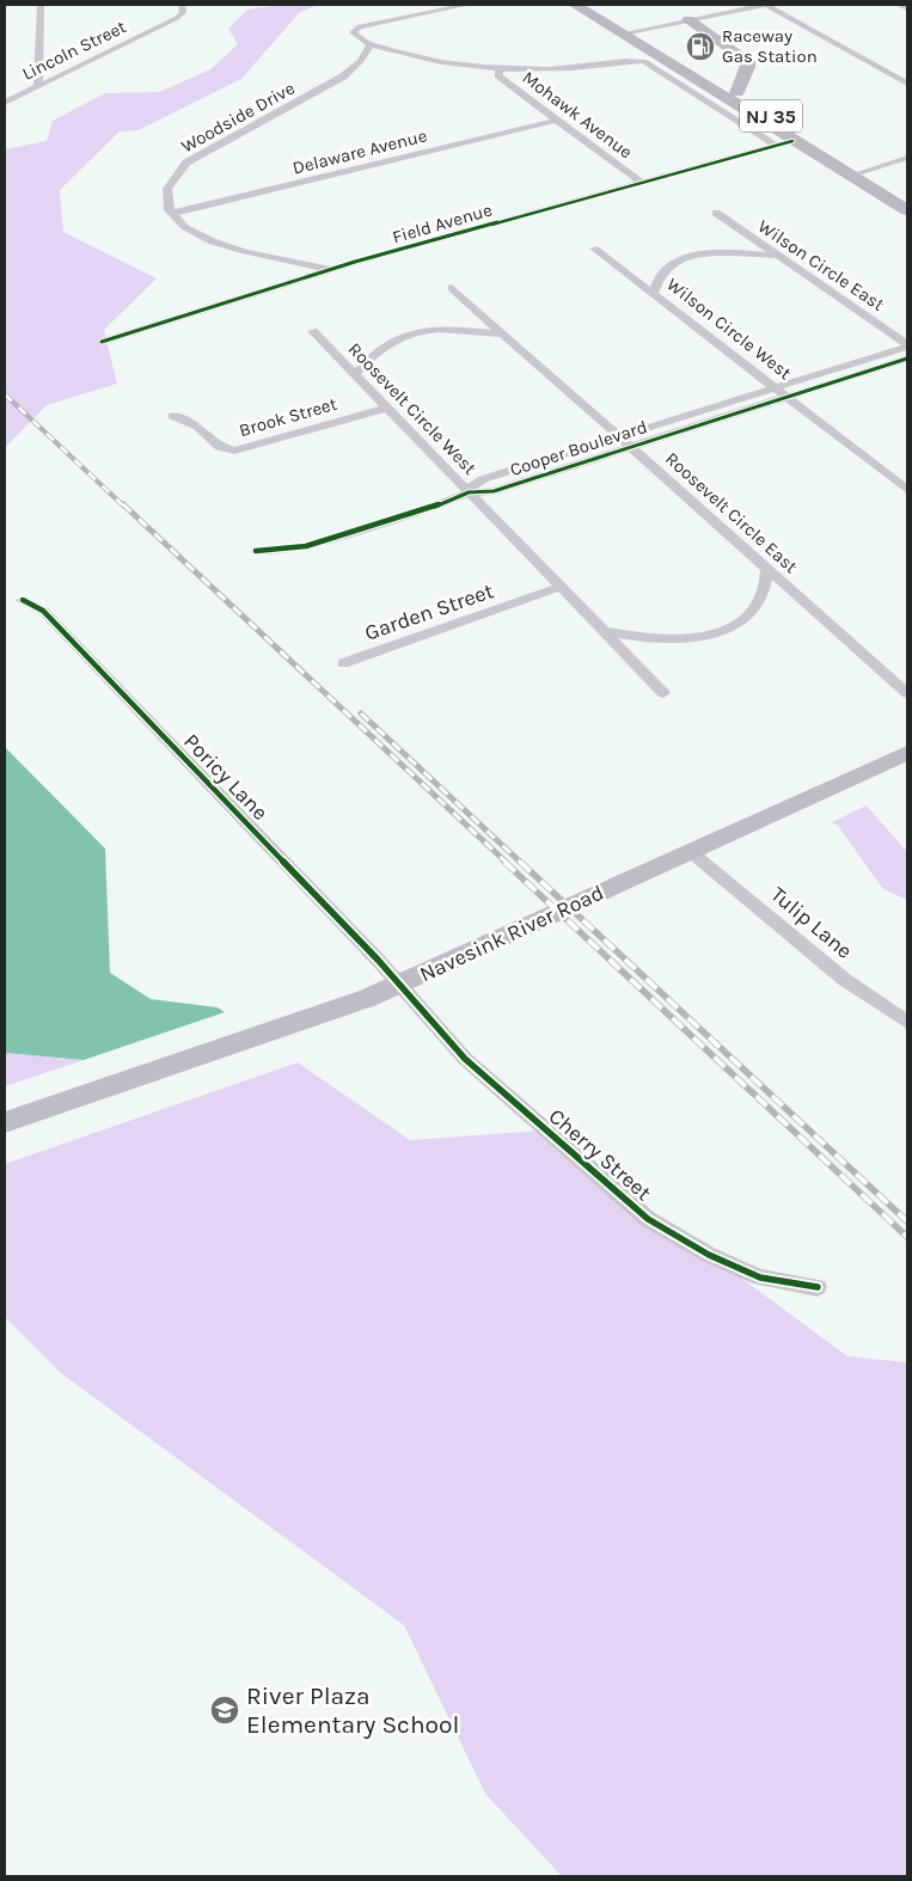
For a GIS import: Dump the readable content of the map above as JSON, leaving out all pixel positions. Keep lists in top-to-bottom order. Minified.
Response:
{"streets":{"highway":["NJ 35"],"main road":["Navesink River Road"],"street":["Lincoln Street","Mohawk Avenue","Woodside Drive","Delaware Avenue","Field Avenue","Wilson Circle East","Wilson Circle West","Roosevelt Circle West","Brook Street","Cooper Boulevard","Roosevelt Circle East","Garden Street","Poricy Lane","Tulip Lane","Cherry Street"]},"crossings":[["Mohawk Avenue","Delaware Avenue"],["Mohawk Avenue","Field Avenue"],["NJ 35","Field Avenue"],["Woodside Drive","Delaware Avenue"],["Wilson Circle East","Cooper Boulevard"],["Wilson Circle West","Cooper Boulevard"],["Roosevelt Circle West","Brook Street"],["Roosevelt Circle West","Cooper Boulevard"],["Cooper Boulevard","Roosevelt Circle East"],["Poricy Lane","Navesink River Road"],["Poricy Lane","Cherry Street"],["Tulip Lane","Navesink River Road"],["Navesink River Road","Cherry Street"]],"places":{"fuel station":["Raceway Gas Station"],"school or university":["River Plaza Elementary School"]}}
